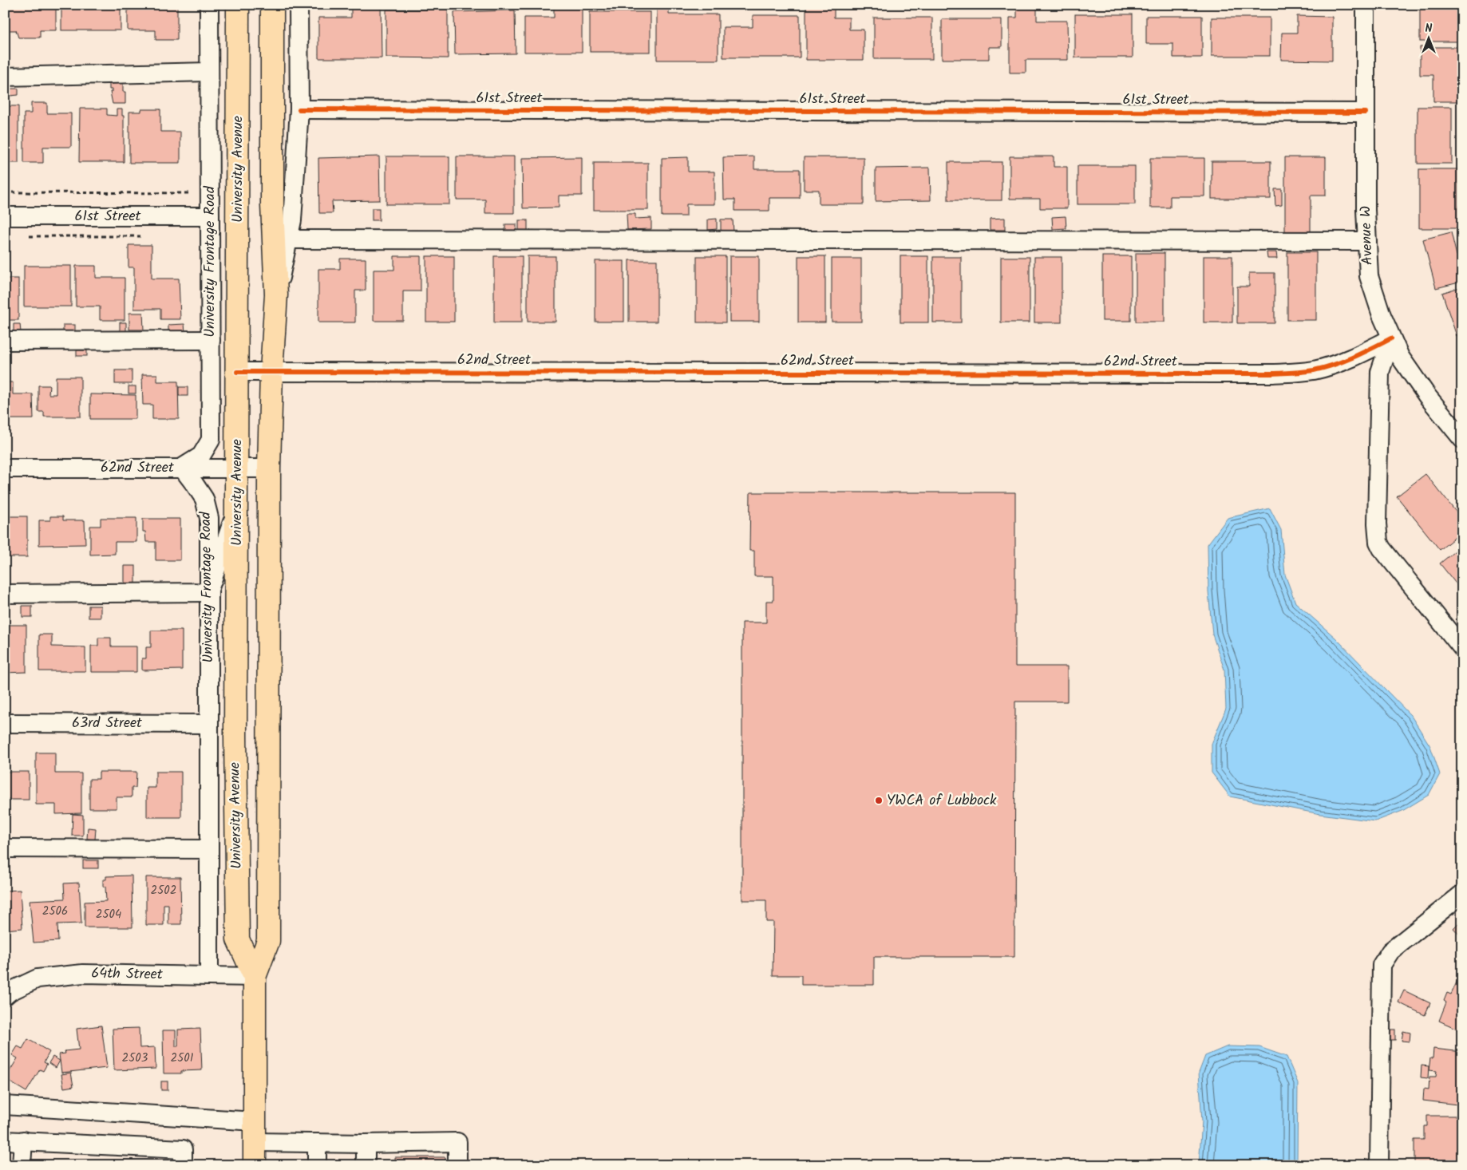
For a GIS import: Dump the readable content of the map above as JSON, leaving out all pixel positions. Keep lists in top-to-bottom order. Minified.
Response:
{"streets":{"main road":["University Avenue"],"street":["61st Street","Avenue W","University Frontage Road","62nd Street","63rd Street","64th Street"]},"crossings":[["61st Street","Avenue W"],["61st Street","University Frontage Road"],["University Avenue","62nd Street"],["University Avenue","64th Street"],["Avenue W","62nd Street"],["University Frontage Road","62nd Street"],["University Frontage Road","63rd Street"],["University Frontage Road","64th Street"]],"places":["YWCA of Lubbock"],"house_numbers":["2502","2506","2504","2503","2501"],"north":"top"}
